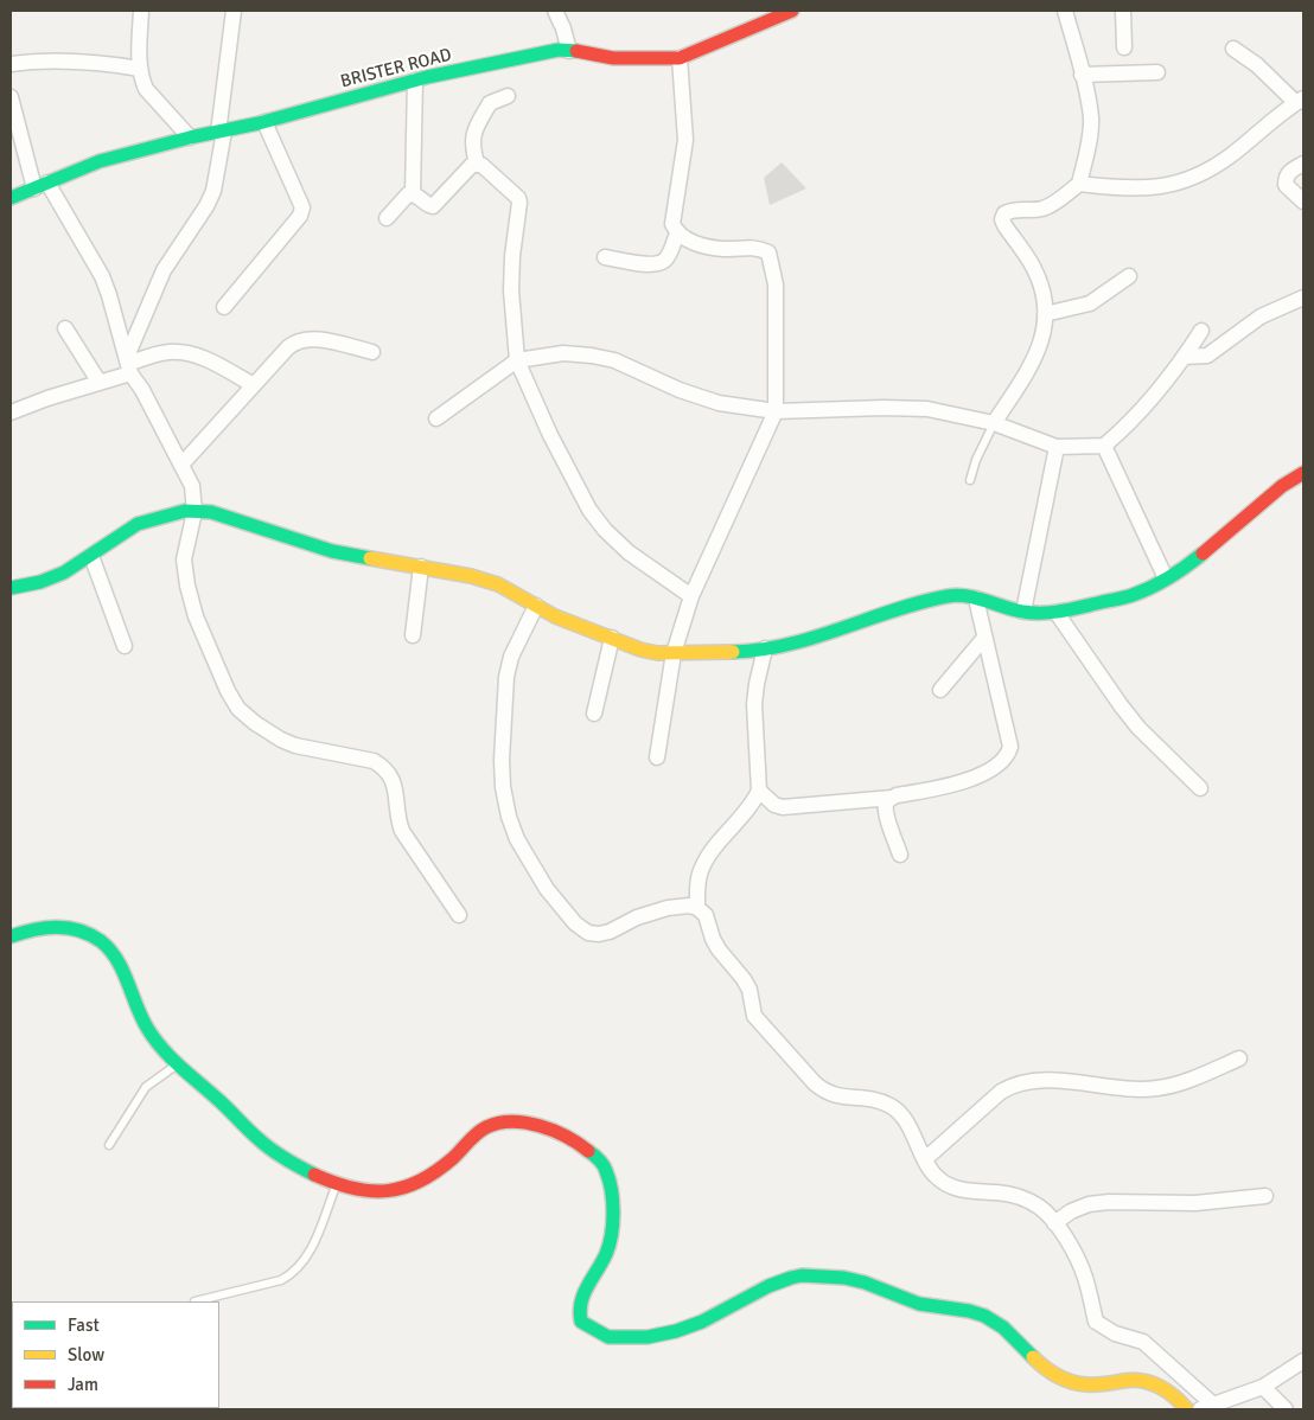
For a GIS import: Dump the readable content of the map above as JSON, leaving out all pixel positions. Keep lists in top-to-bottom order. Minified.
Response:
{"streets":{"street":["BRISTER ROAD"]},"legend":["Fast","Slow","Jam"]}
